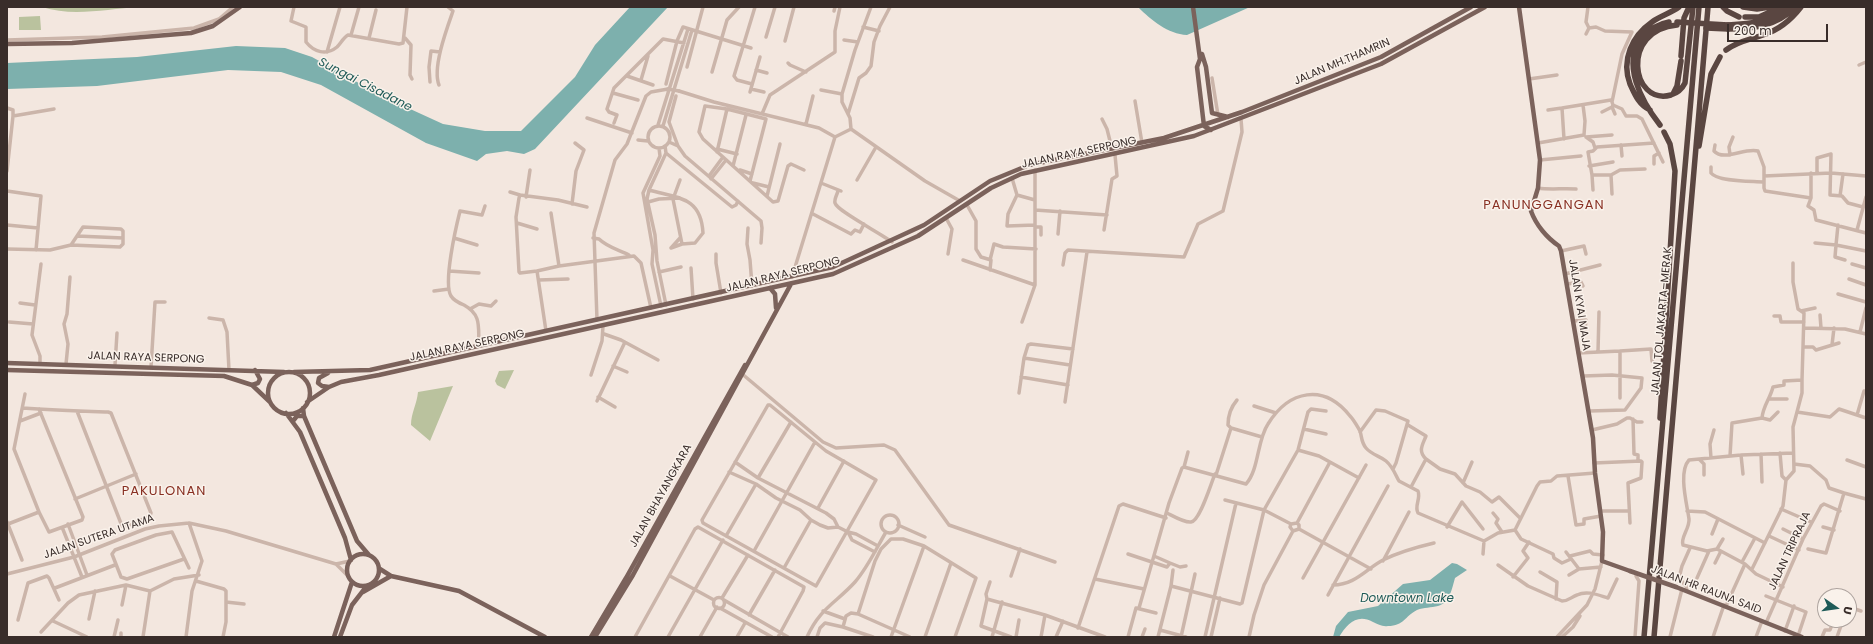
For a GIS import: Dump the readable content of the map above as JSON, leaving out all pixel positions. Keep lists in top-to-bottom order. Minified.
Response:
{"streets":{"highway":["JALAN TOL JAKARTA–MERAK"],"main road":["JALAN MH.THAMRIN","JALAN RAYA SERPONG","JALAN KYAI MAJA","JALAN BHAYANGKARA","JALAN HR RAUNA SAID"],"street":["JALAN SUTERA UTAMA","JALAN TRIPRAJA"]},"crossings":[["JALAN MH.THAMRIN","JALAN RAYA SERPONG"],["JALAN RAYA SERPONG","JALAN BHAYANGKARA"],["JALAN KYAI MAJA","JALAN HR RAUNA SAID"],["JALAN TRIPRAJA","JALAN HR RAUNA SAID"]],"districts":["PANUNGGANGAN","PAKULONAN"],"water":["Sungai Cisadane","Downtown Lake"],"scale_bar":"200 m","north":"right"}
